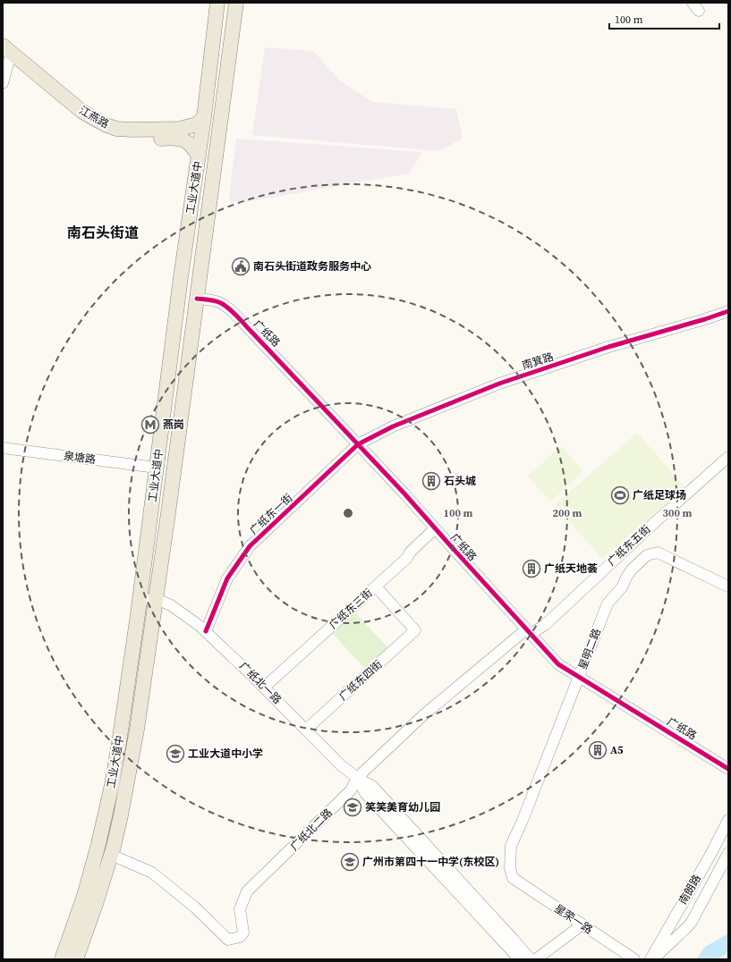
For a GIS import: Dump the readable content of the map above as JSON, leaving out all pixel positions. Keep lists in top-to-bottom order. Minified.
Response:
{"streets":{"main road":["江燕路","工业大道中"],"street":["广纸路","南箕路","泉塘路","广纸东一街","广纸东五街","广纸东三街","星明二路","广纸东四街","广纸北一路","广纸北二路","南朗路","星荣一路"]},"crossings":[["江燕路","工业大道中"],["工业大道中","泉塘路"],["工业大道中","广纸北一路"],["广纸路","南箕路"],["广纸路","广纸东一街"],["广纸路","广纸东五街"],["广纸路","广纸东三街"],["广纸路","星明二路"],["广纸路","广纸北二路"],["南箕路","广纸东一街"],["广纸东一街","广纸北一路"],["广纸东五街","广纸北二路"],["广纸东三街","广纸东四街"],["广纸东三街","广纸北一路"],["星明二路","星荣一路"],["广纸东四街","广纸北一路"],["广纸北一路","广纸北二路"]],"districts":["南石头街道"],"places":{"public building":["南石头街道政务服务中心"],"metro station":["燕岗"],"building":["石头城","广纸天地荟","A5"],"sports":["广纸足球场"],"school or university":["工业大道中小学","笑笑美育幼儿园","广州市第四十一中学(东校区)"]},"scale_bar":"100 m","rings":["100 m","200 m","300 m"]}
